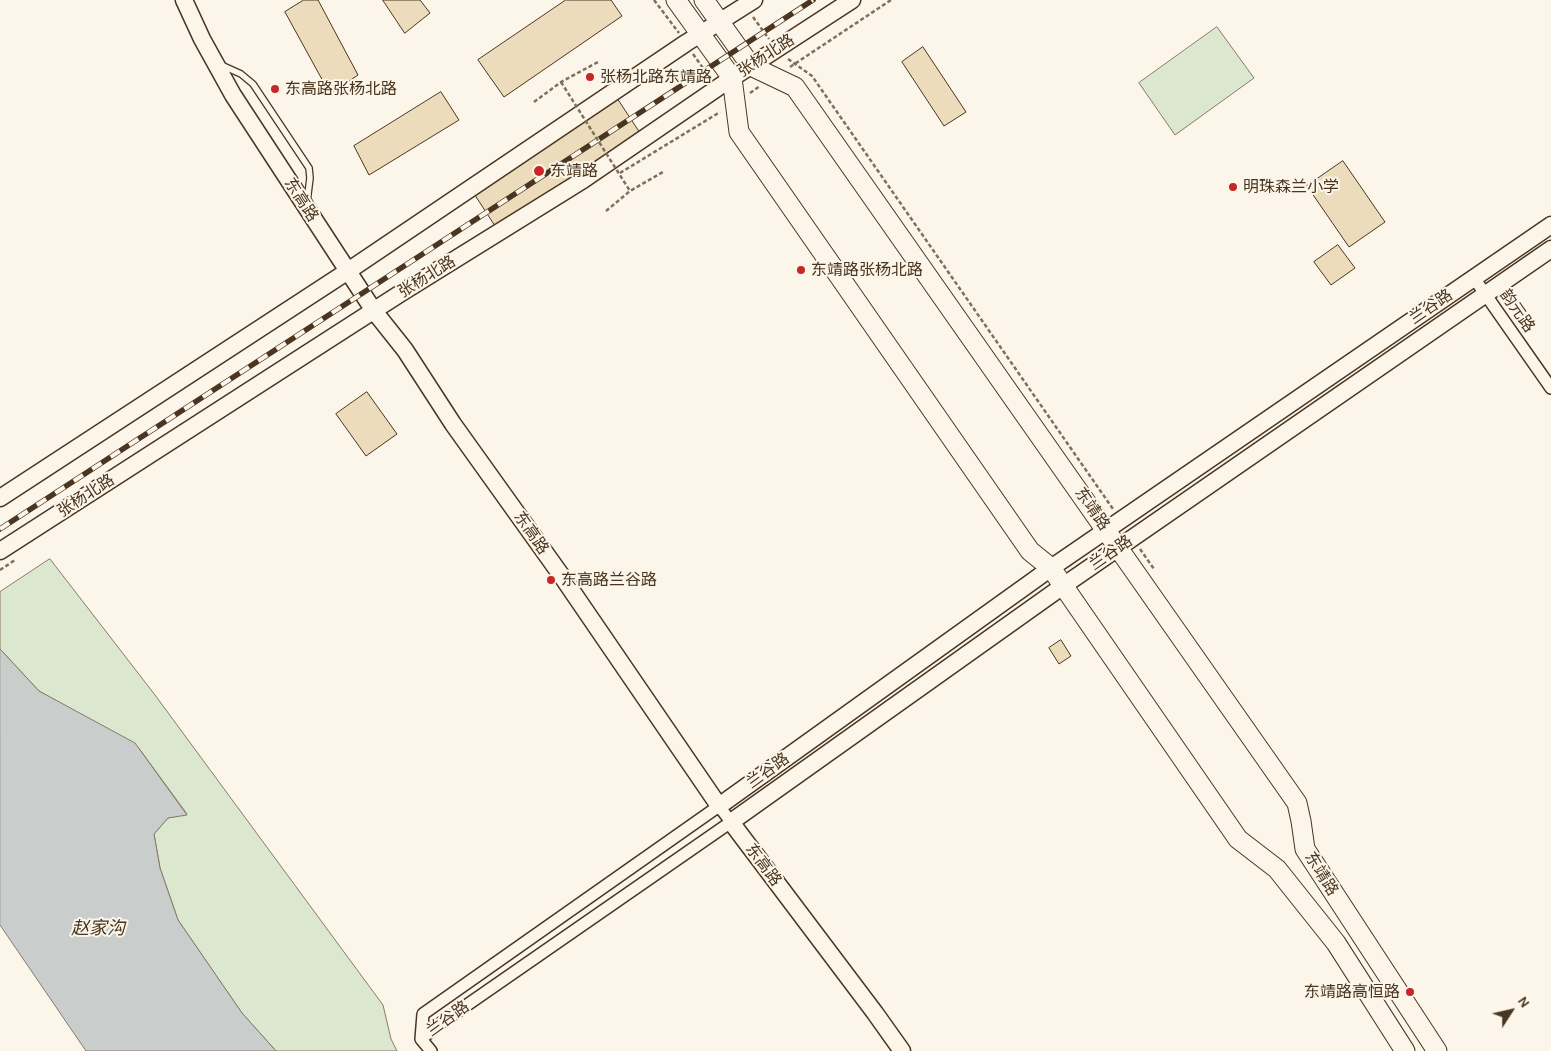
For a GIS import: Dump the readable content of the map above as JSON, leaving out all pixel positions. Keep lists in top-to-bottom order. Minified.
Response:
{"streets":{"main road":["东靖路"],"street":["张杨北路","东高路","兰谷路","韵元路"]},"crossings":[["张杨北路","东高路"],["张杨北路","东靖路"],["东高路","兰谷路"],["兰谷路","韵元路"],["兰谷路","东靖路"]],"water":["赵家沟"],"places":["张杨北路东靖路","东高路张杨北路","东靖路","明珠森兰小学","东靖路张杨北路","东高路兰谷路","东靖路高恒路"],"north":"top right"}
